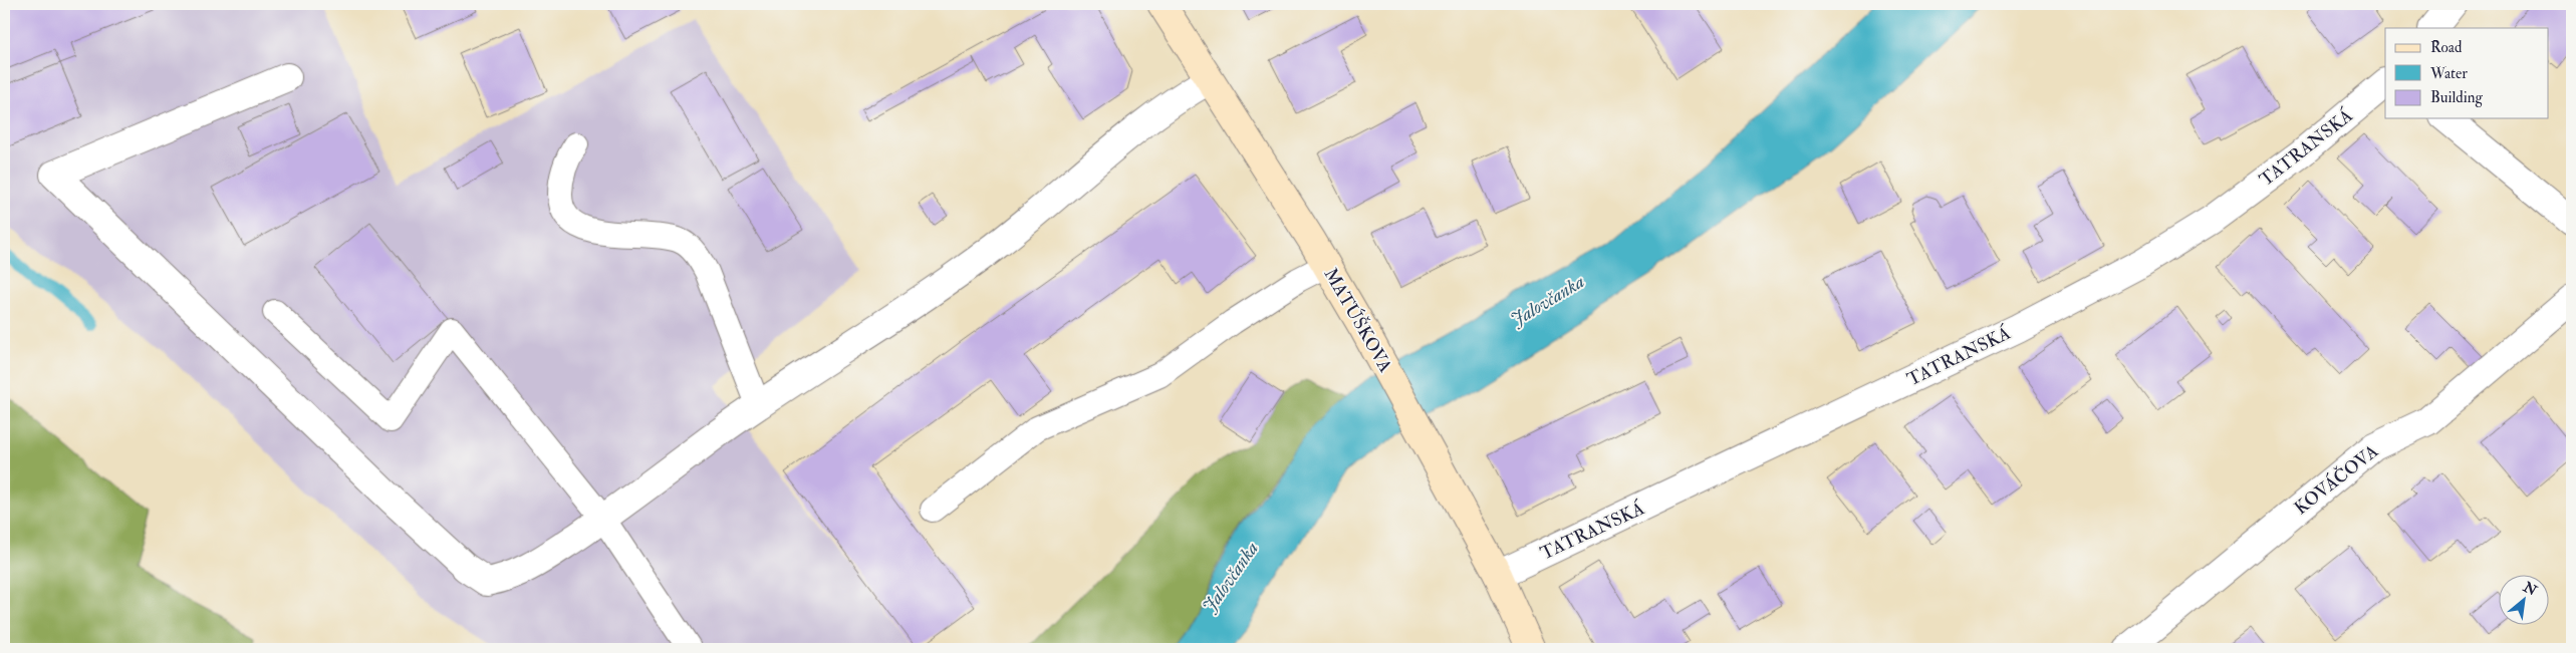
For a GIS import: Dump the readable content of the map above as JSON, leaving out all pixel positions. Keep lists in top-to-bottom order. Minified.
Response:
{"streets":{"main road":["MATÚŠKOVA"],"street":["TATRANSKÁ","KOVÁČOVA"]},"crossings":[["TATRANSKÁ","MATÚŠKOVA"]],"water":["Jalovčanka"],"legend":["Road","Water","Building"],"north":"top right"}
